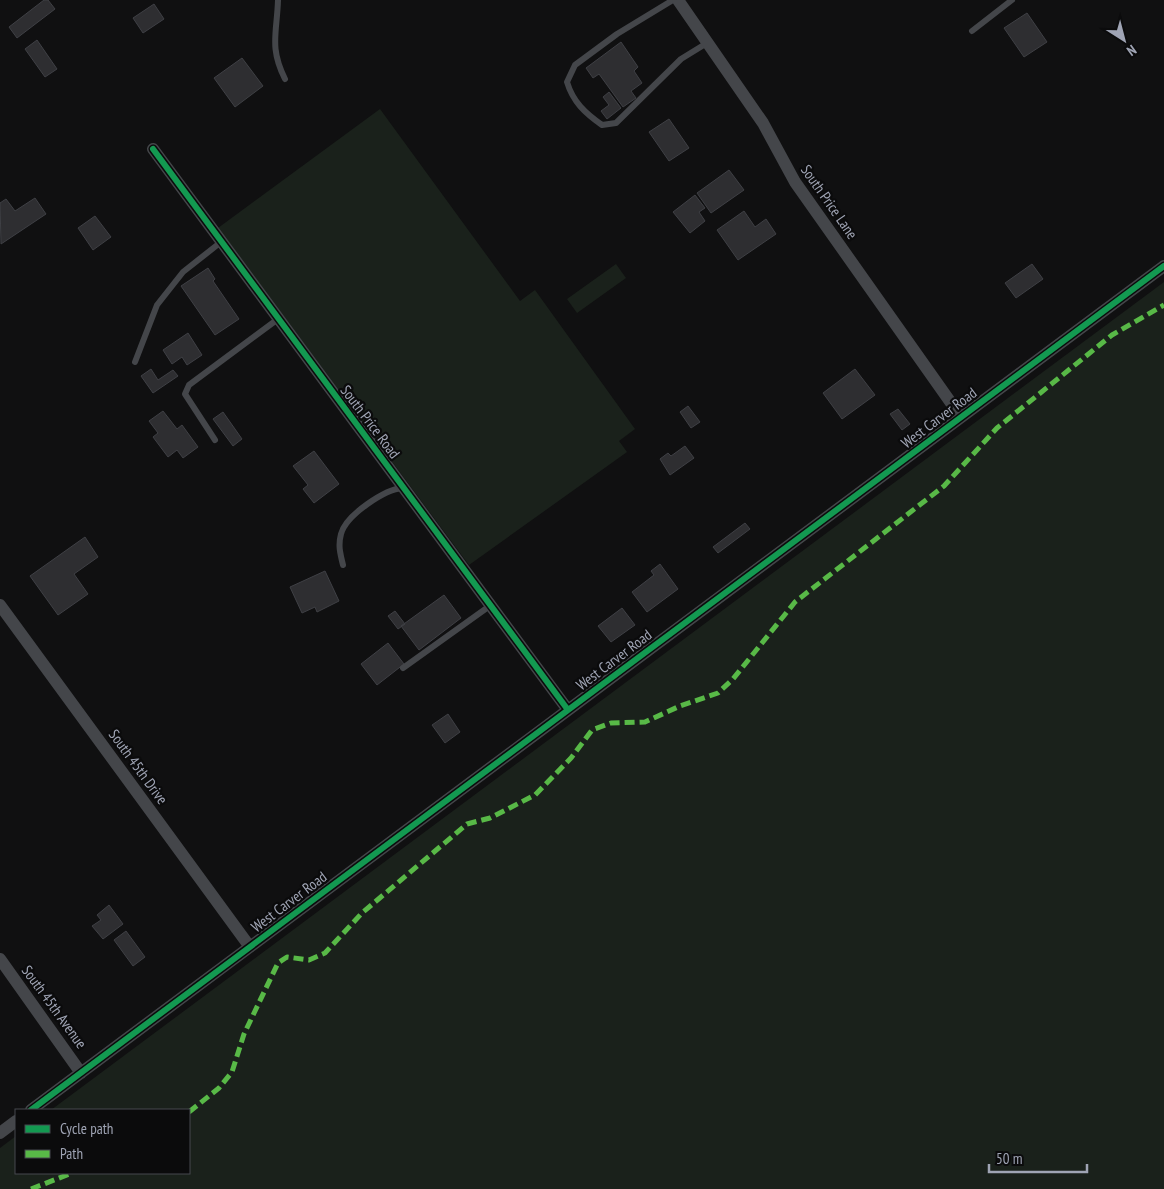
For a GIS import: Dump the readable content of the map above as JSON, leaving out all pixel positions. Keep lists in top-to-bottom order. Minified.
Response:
{"streets":{"street":["South Price Lane","West Carver Road","South Price Road","South 45th Drive","South 45th Avenue"]},"crossings":[["South Price Lane","West Carver Road"],["West Carver Road","South Price Road"],["West Carver Road","South 45th Drive"],["West Carver Road","South 45th Avenue"]],"legend":["Cycle path","Path"],"scale_bar":"50 m","north":"bottom right"}
